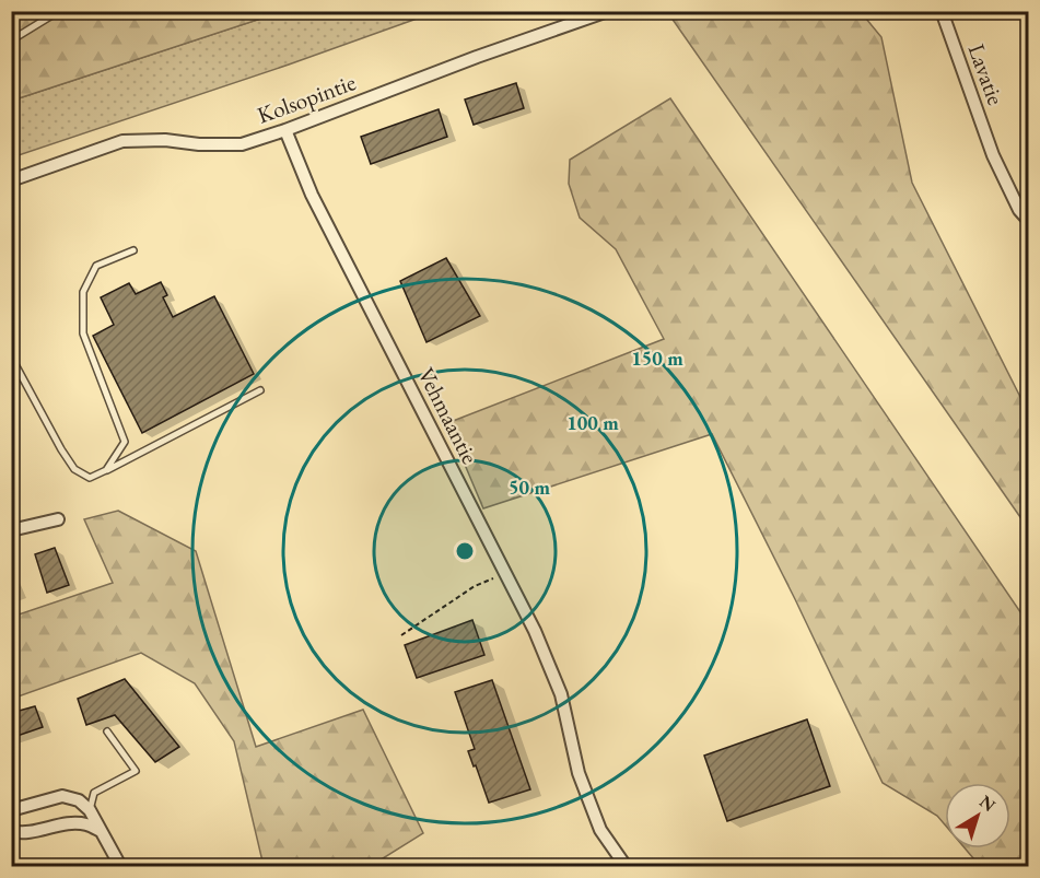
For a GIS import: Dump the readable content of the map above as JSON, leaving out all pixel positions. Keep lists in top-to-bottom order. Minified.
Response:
{"streets":{"street":["Lavatie","Kolsopintie","Vehmaantie"]},"crossings":[["Kolsopintie","Vehmaantie"]],"north":"top right","rings":["150 m","100 m","50 m"]}
